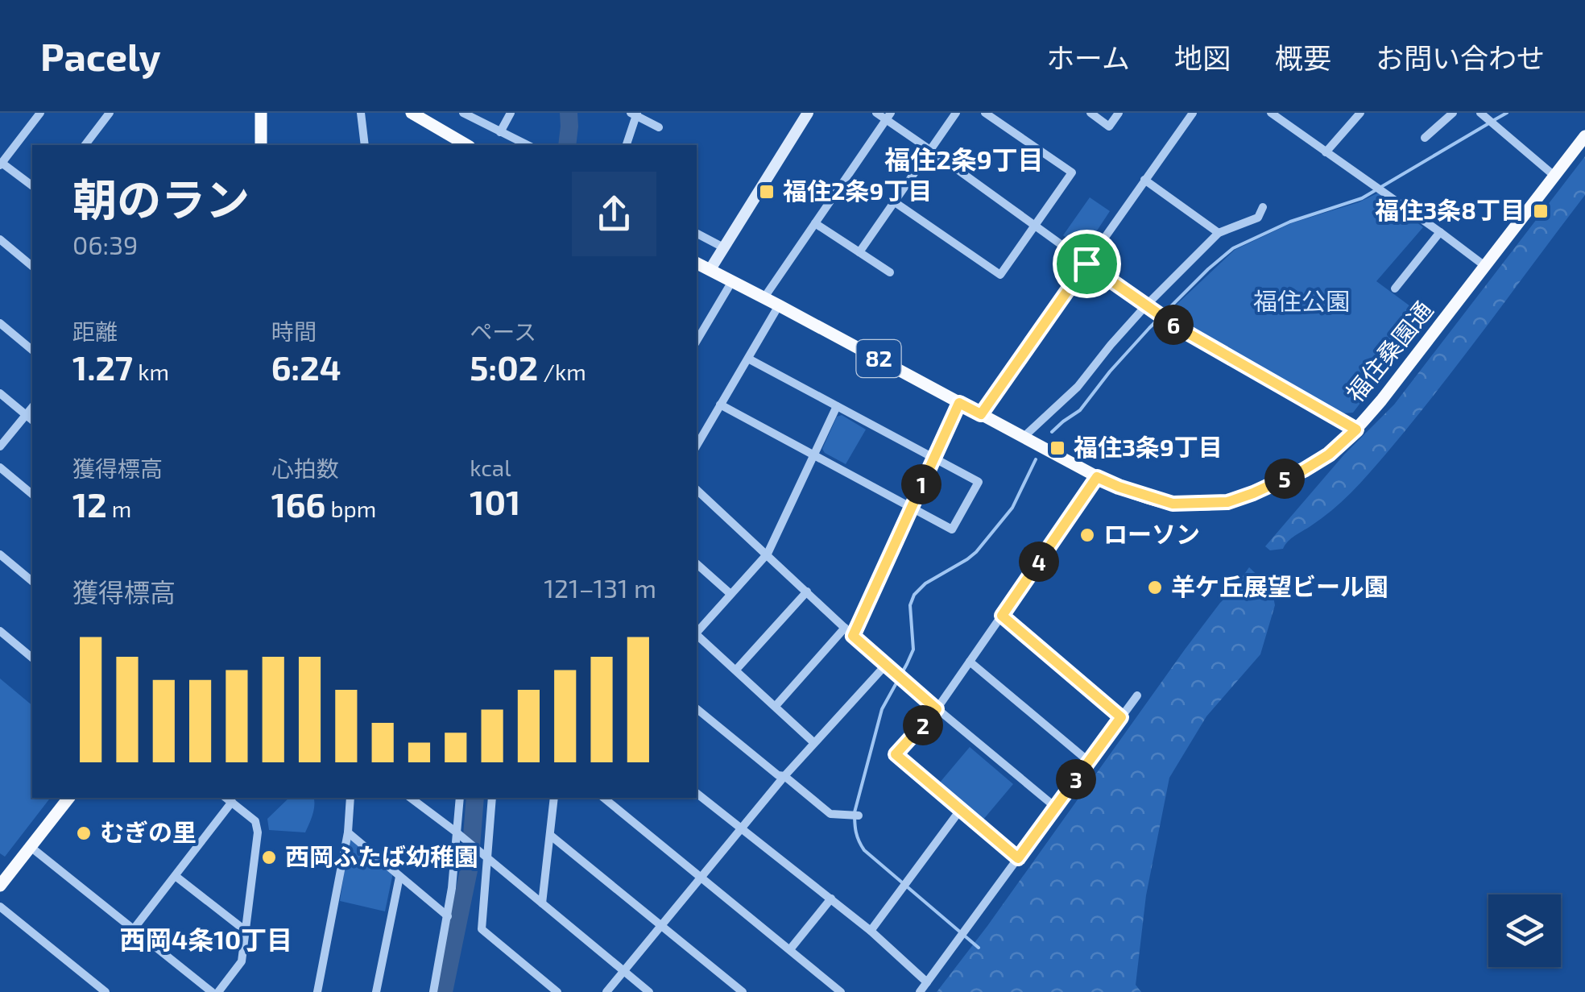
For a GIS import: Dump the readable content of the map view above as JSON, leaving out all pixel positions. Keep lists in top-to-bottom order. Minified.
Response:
{"streets":{"main road":["福住桑園通","82"]},"districts":["福住2条9丁目","西岡4条10丁目"],"parks":["福住公園"],"places":{"transit":["福住2条9丁目","福住3条8丁目","福住3条9丁目"],"other":["ローソン","羊ケ丘展望ビール園","むぎの里","西岡ふたば幼稚園"]},"page":{"header":"Pacely","nav":["ホーム","地図","概要","お問い合わせ"],"heading":["朝のラン","06:39"],"stats":[["距離","1.27 km"],["時間","6:24"],["ペース","5:02 /km"],["獲得標高","12 m"],["心拍数","166 bpm"],["kcal","101"]],"pins":["6","5","1","4","2","3"],"chart":["獲得標高","121–131 m"]}}
